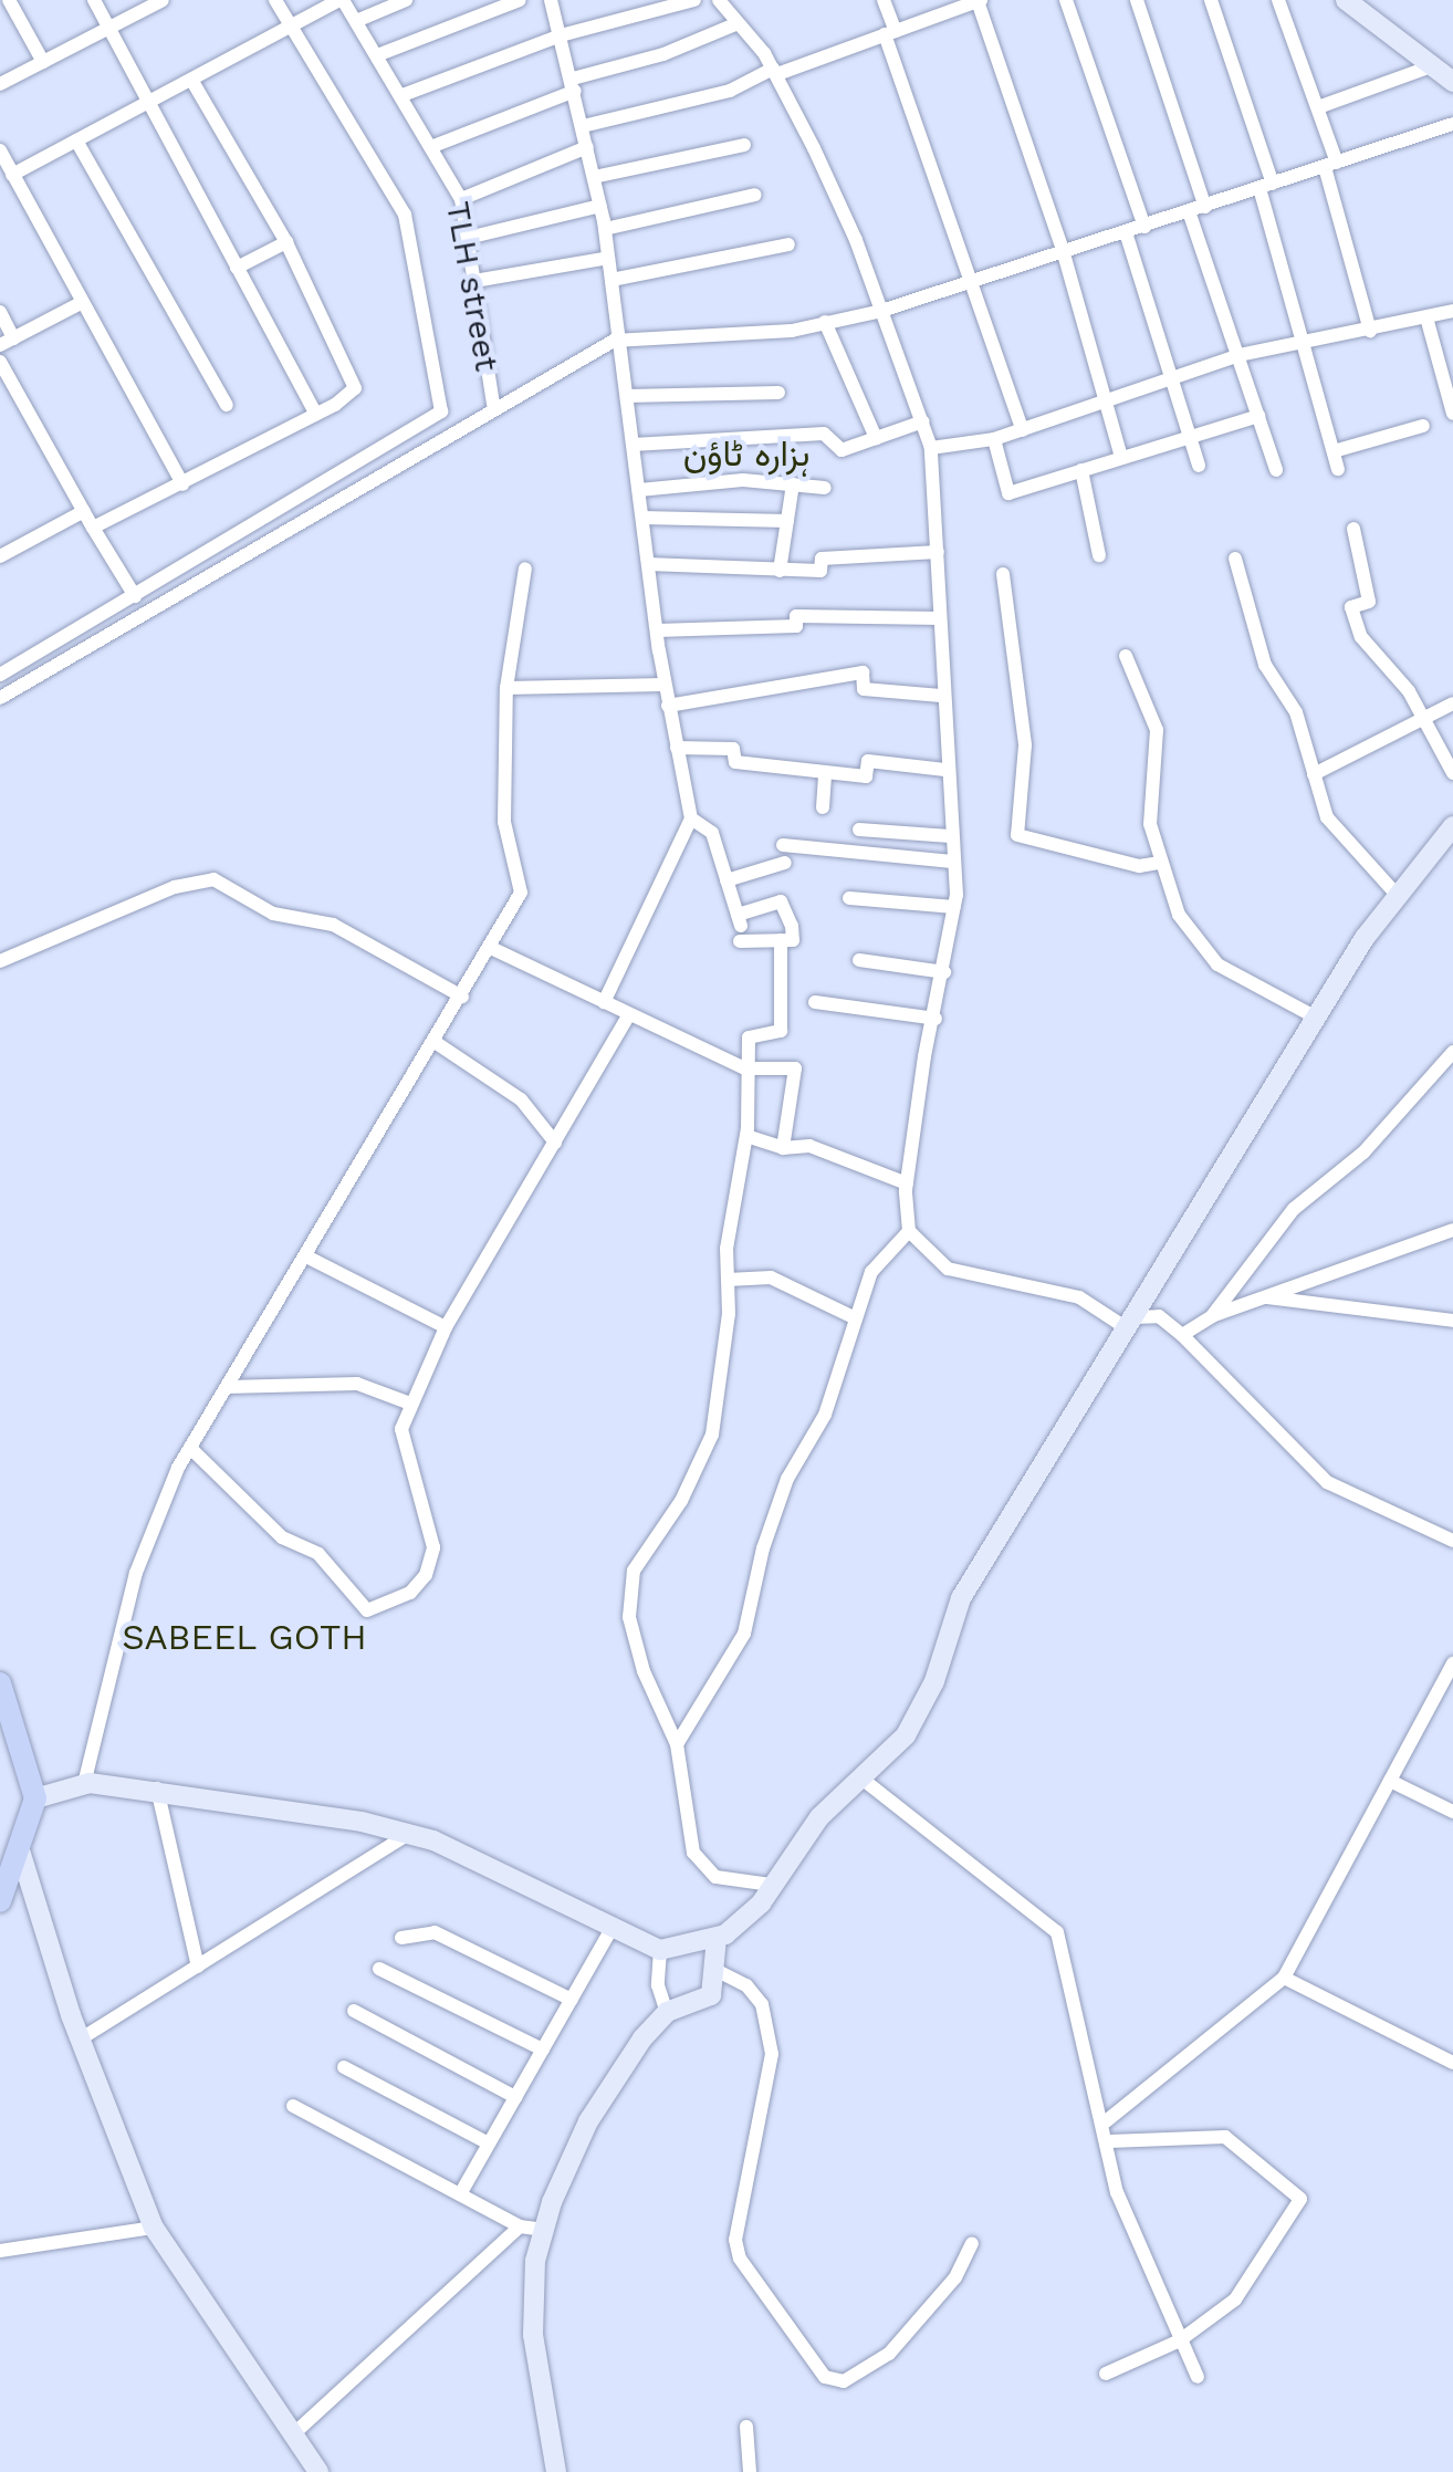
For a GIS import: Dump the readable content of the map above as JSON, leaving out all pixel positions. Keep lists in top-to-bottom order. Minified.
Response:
{"streets":{"street":["TLH street"]},"districts":["ہزارہ ٹاؤن","SABEEL GOTH"]}
